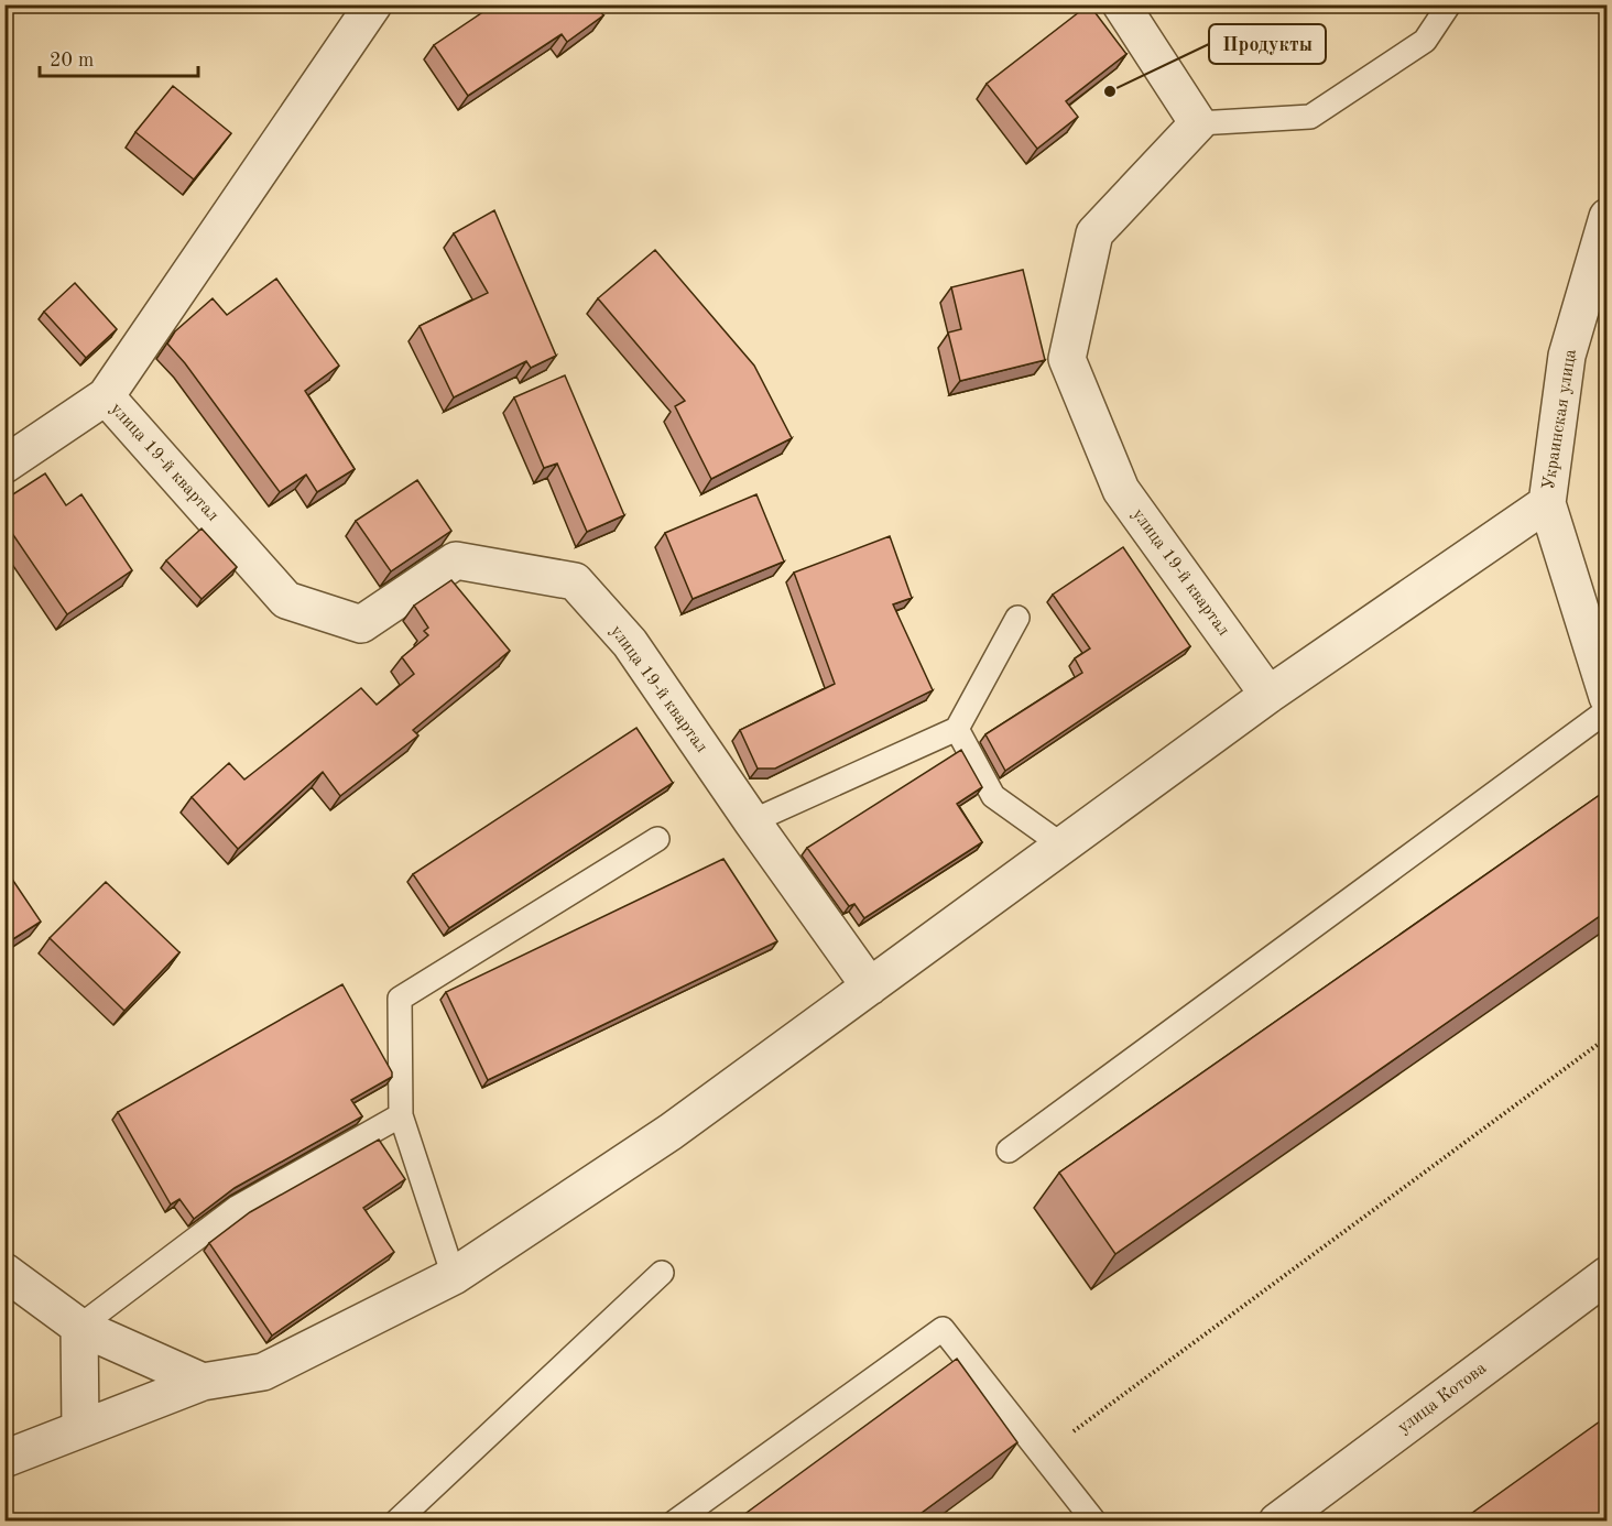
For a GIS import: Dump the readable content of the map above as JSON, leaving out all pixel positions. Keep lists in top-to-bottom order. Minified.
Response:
{"streets":{"street":["Украинская улица","улица 19-й квартал","улица Котова"]},"places":["Продукты"],"scale_bar":"20 m"}
